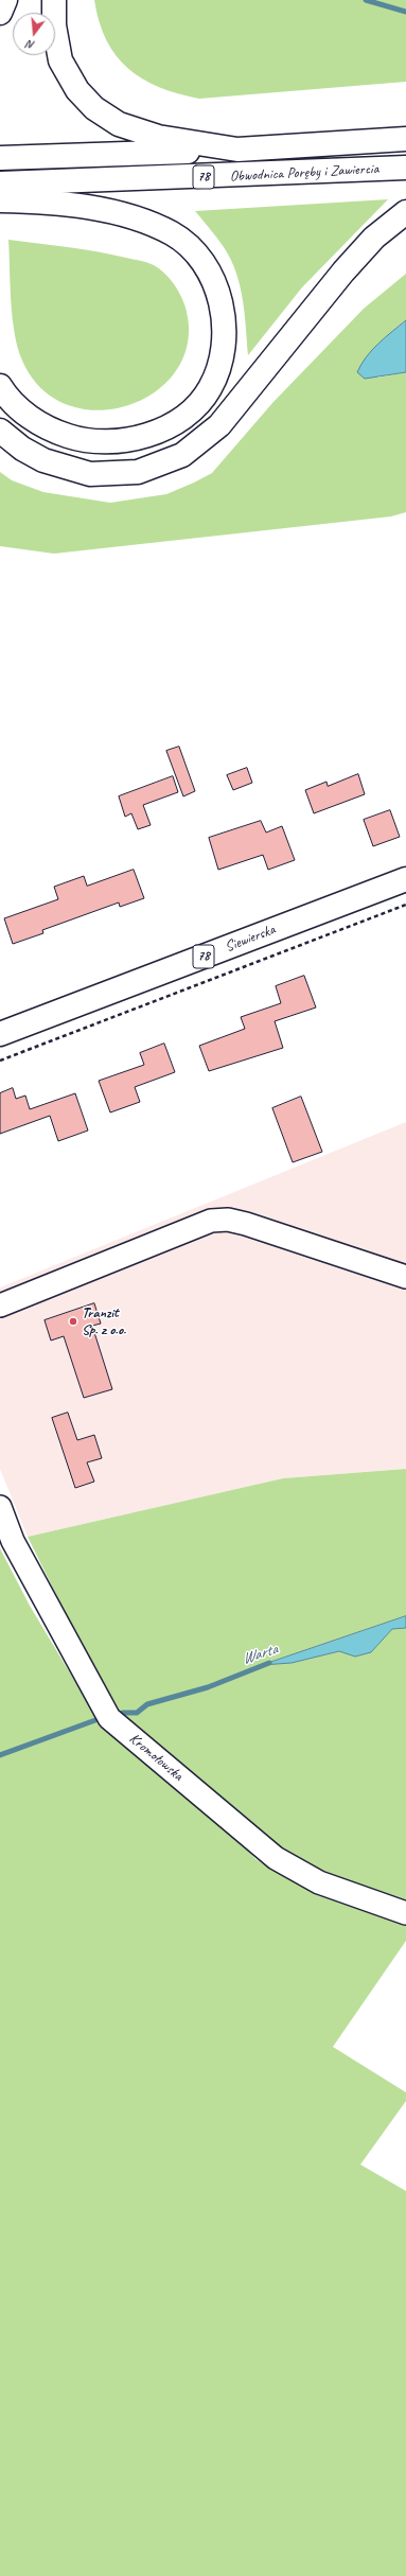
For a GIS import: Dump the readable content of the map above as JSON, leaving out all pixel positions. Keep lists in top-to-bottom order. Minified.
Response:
{"streets":{"main road":["Obwodnica Poręby i Zawiercia","78","Siewierska"],"street":["Kromołowska"]},"crossings":[["Obwodnica Poręby i Zawiercia","78"]],"water":["Warta"],"places":["Tranzit Sp. z o.o."],"north":"bottom"}
